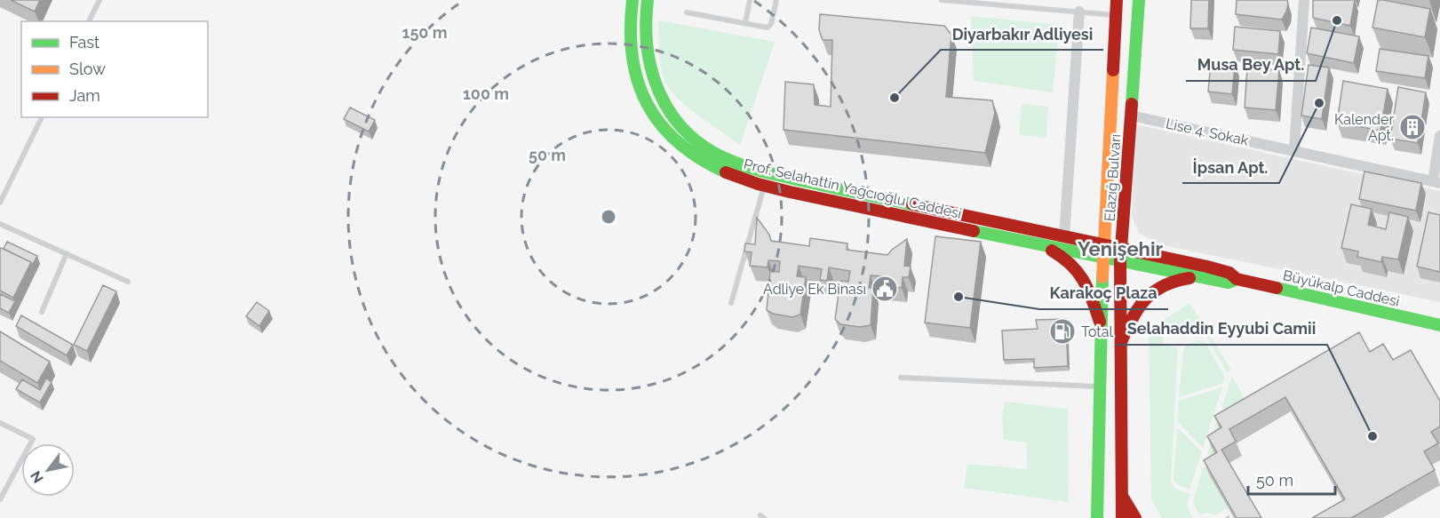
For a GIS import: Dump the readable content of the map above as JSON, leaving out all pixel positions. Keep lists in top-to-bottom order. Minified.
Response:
{"streets":{"street":["Lise 4. Sokak","Elazığ Bulvarı","Prof. Selahattin Yağcıoğlu Caddesi","Büyükalp Caddesi"]},"crossings":[["Lise 4. Sokak","Elazığ Bulvarı"],["Elazığ Bulvarı","Prof. Selahattin Yağcıoğlu Caddesi"],["Elazığ Bulvarı","Büyükalp Caddesi"],["Prof. Selahattin Yağcıoğlu Caddesi","Büyükalp Caddesi"]],"districts":["Yenişehir"],"places":{"other":["Musa Bey Apt.","Diyarbakır Adliyesi","İpsan Apt.","Karakoç Plaza","Selahaddin Eyyubi Camii"],"building":["Kalender Apt."],"public building":["Adliye Ek Binası"],"fuel station":["Total"]},"legend":["Fast","Slow","Jam"],"scale_bar":"50 m","north":"bottom left","rings":["150 m","100 m","50 m"]}
